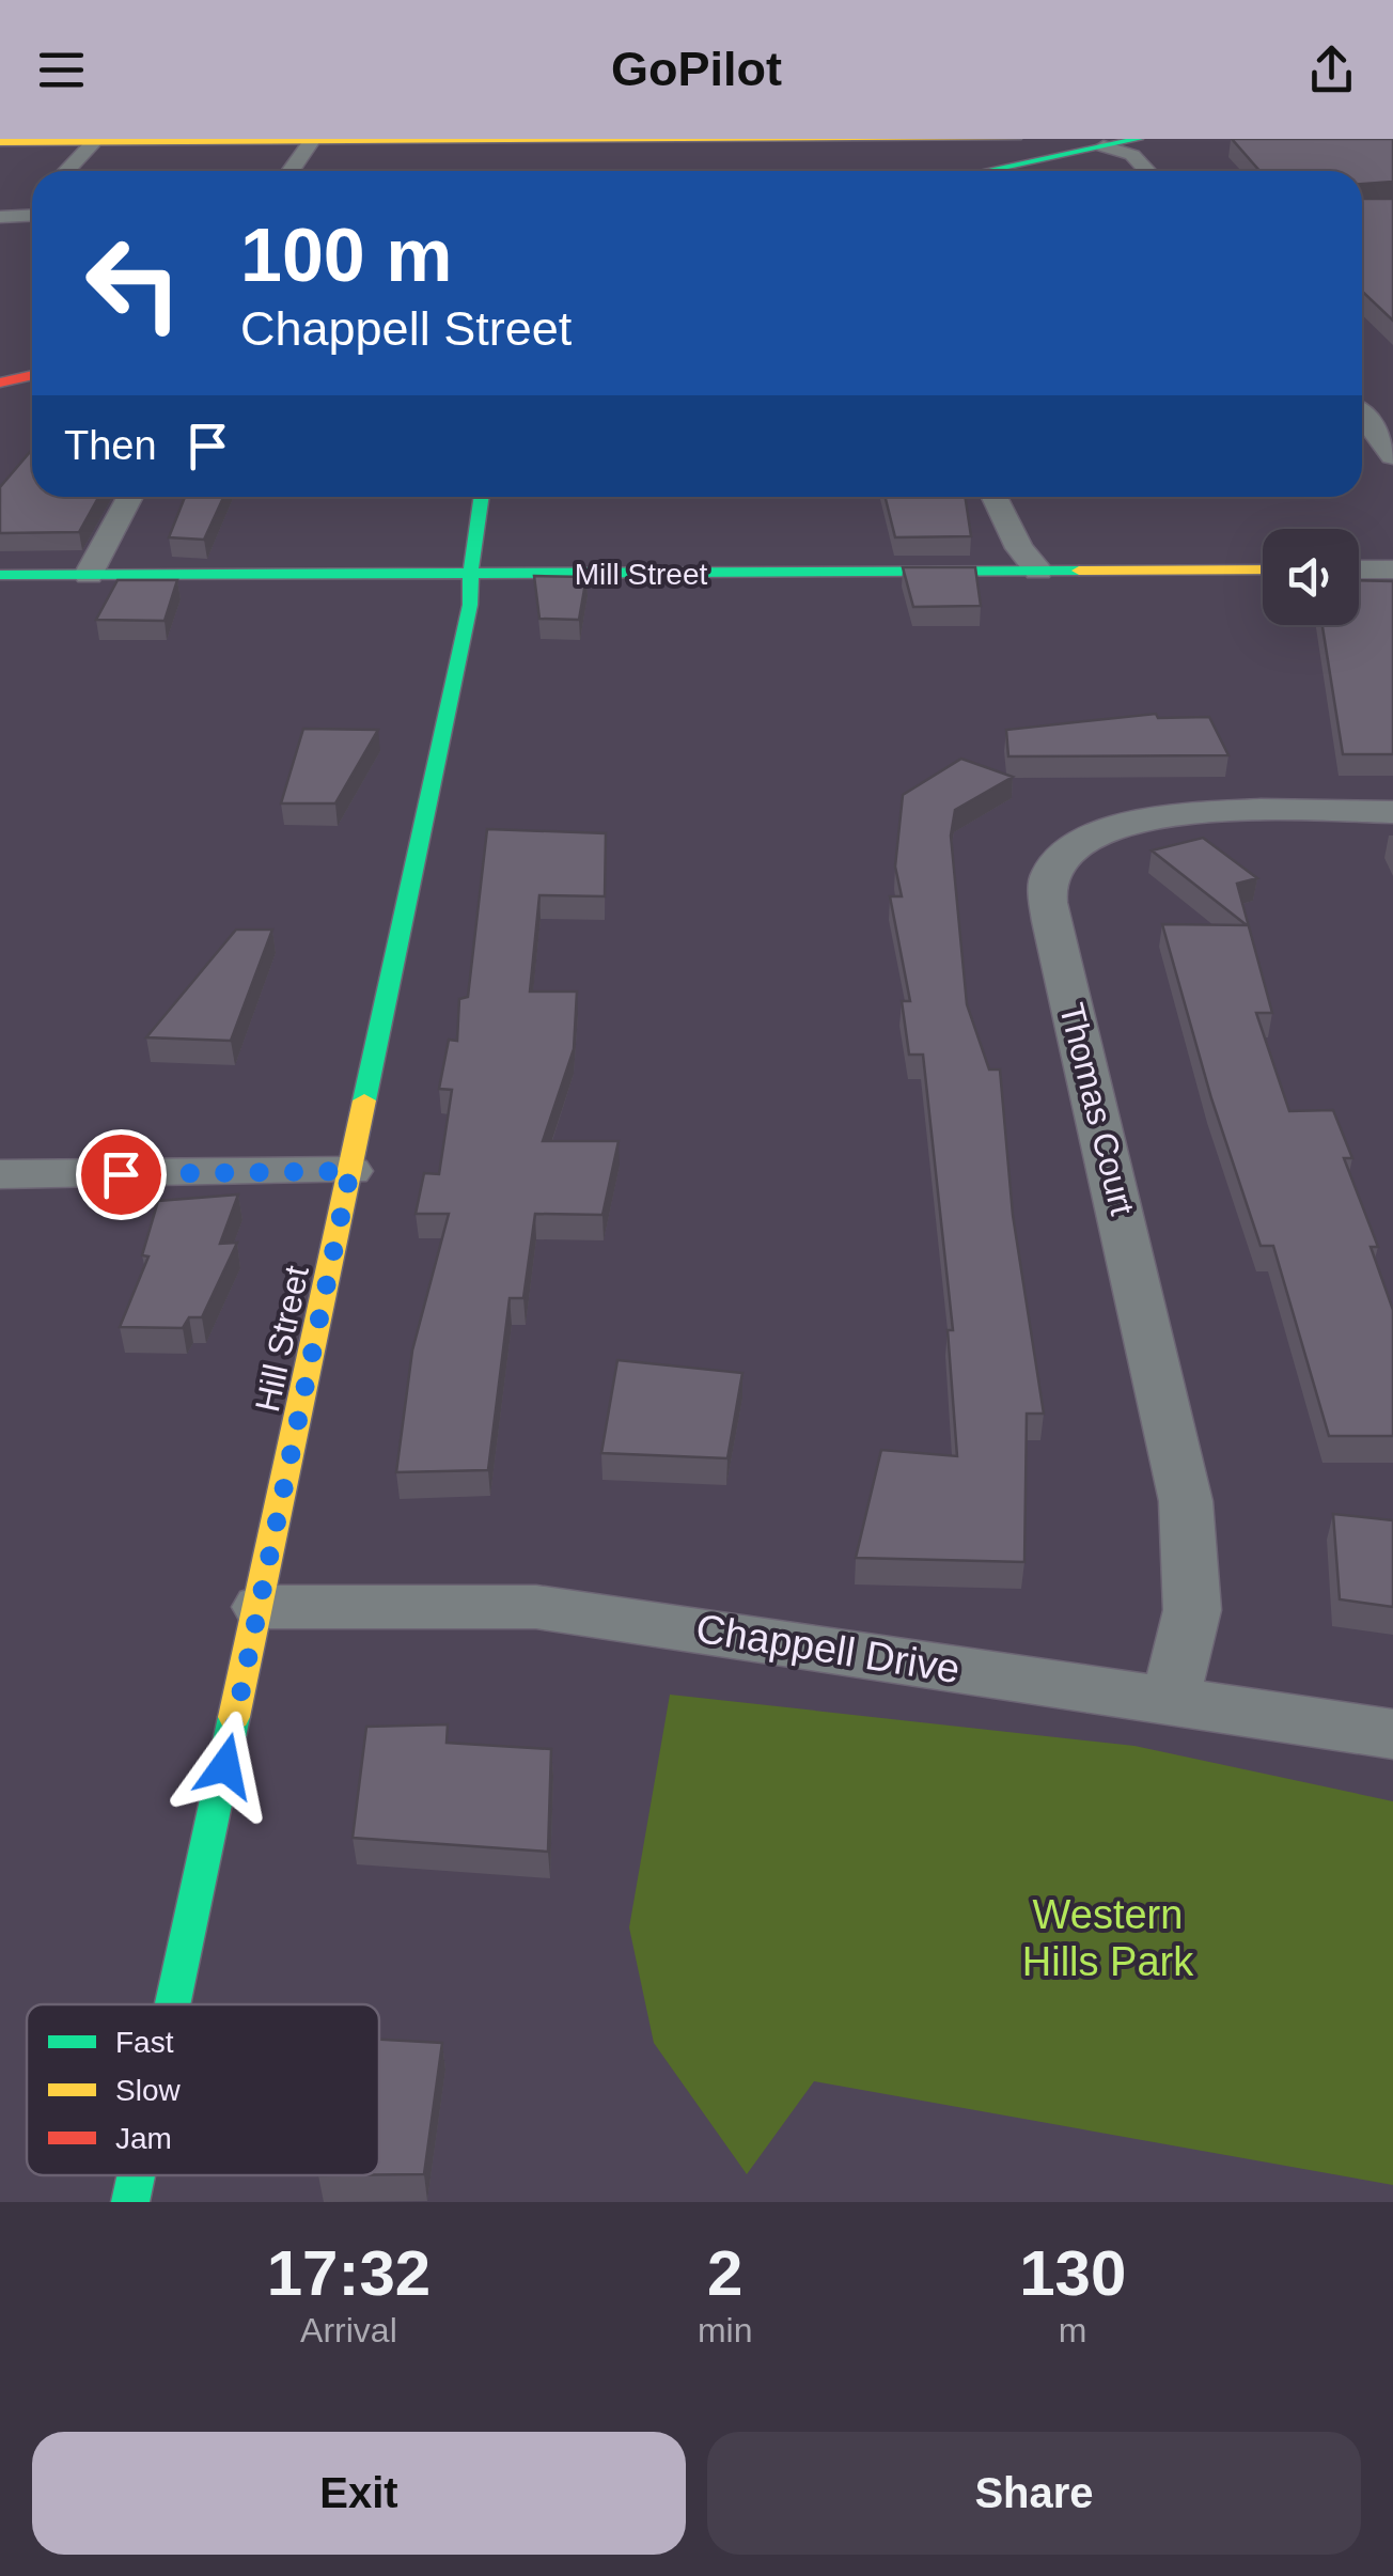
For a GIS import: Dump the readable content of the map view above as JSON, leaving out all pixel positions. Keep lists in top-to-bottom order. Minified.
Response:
{"streets":{"street":["Mill Street","Thomas Court","Hill Street","Chappell Drive"]},"crossings":[["Mill Street","Hill Street"],["Thomas Court","Chappell Drive"],["Hill Street","Chappell Drive"]],"parks":["Western Hills Park"],"legend":["Fast","Slow","Jam"],"page":{"header":"GoPilot","turn":["100 m","Chappell Street"],"then":"Then","eta":["17:32","Arrival","2","min","130","m"],"buttons":["Exit","Share"]}}
